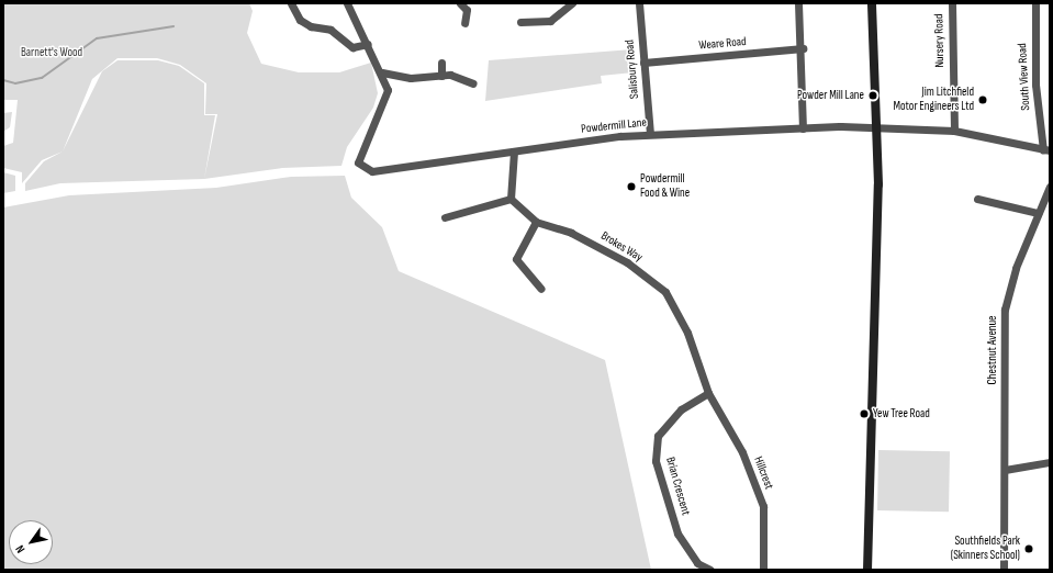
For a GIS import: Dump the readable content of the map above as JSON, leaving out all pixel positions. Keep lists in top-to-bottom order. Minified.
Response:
{"streets":{"street":["Nursery Road","Weare Road","Salisbury Road","South View Road","Powdermill Lane","Brokes Way","Chestnut Avenue","Hillcrest","Brian Crescent"]},"crossings":[["Nursery Road","Powdermill Lane"],["Weare Road","Salisbury Road"],["Salisbury Road","Powdermill Lane"],["South View Road","Powdermill Lane"],["Brokes Way","Hillcrest"],["Brokes Way","Brian Crescent"],["Hillcrest","Brian Crescent"]],"parks":["Barnett's Wood"],"places":["Powder Mill Lane","Jim Litchfield Motor Engineers Ltd","Powdermill Food & Wine","Yew Tree Road","Southfields Park (Skinners School)"],"north":"bottom left"}
